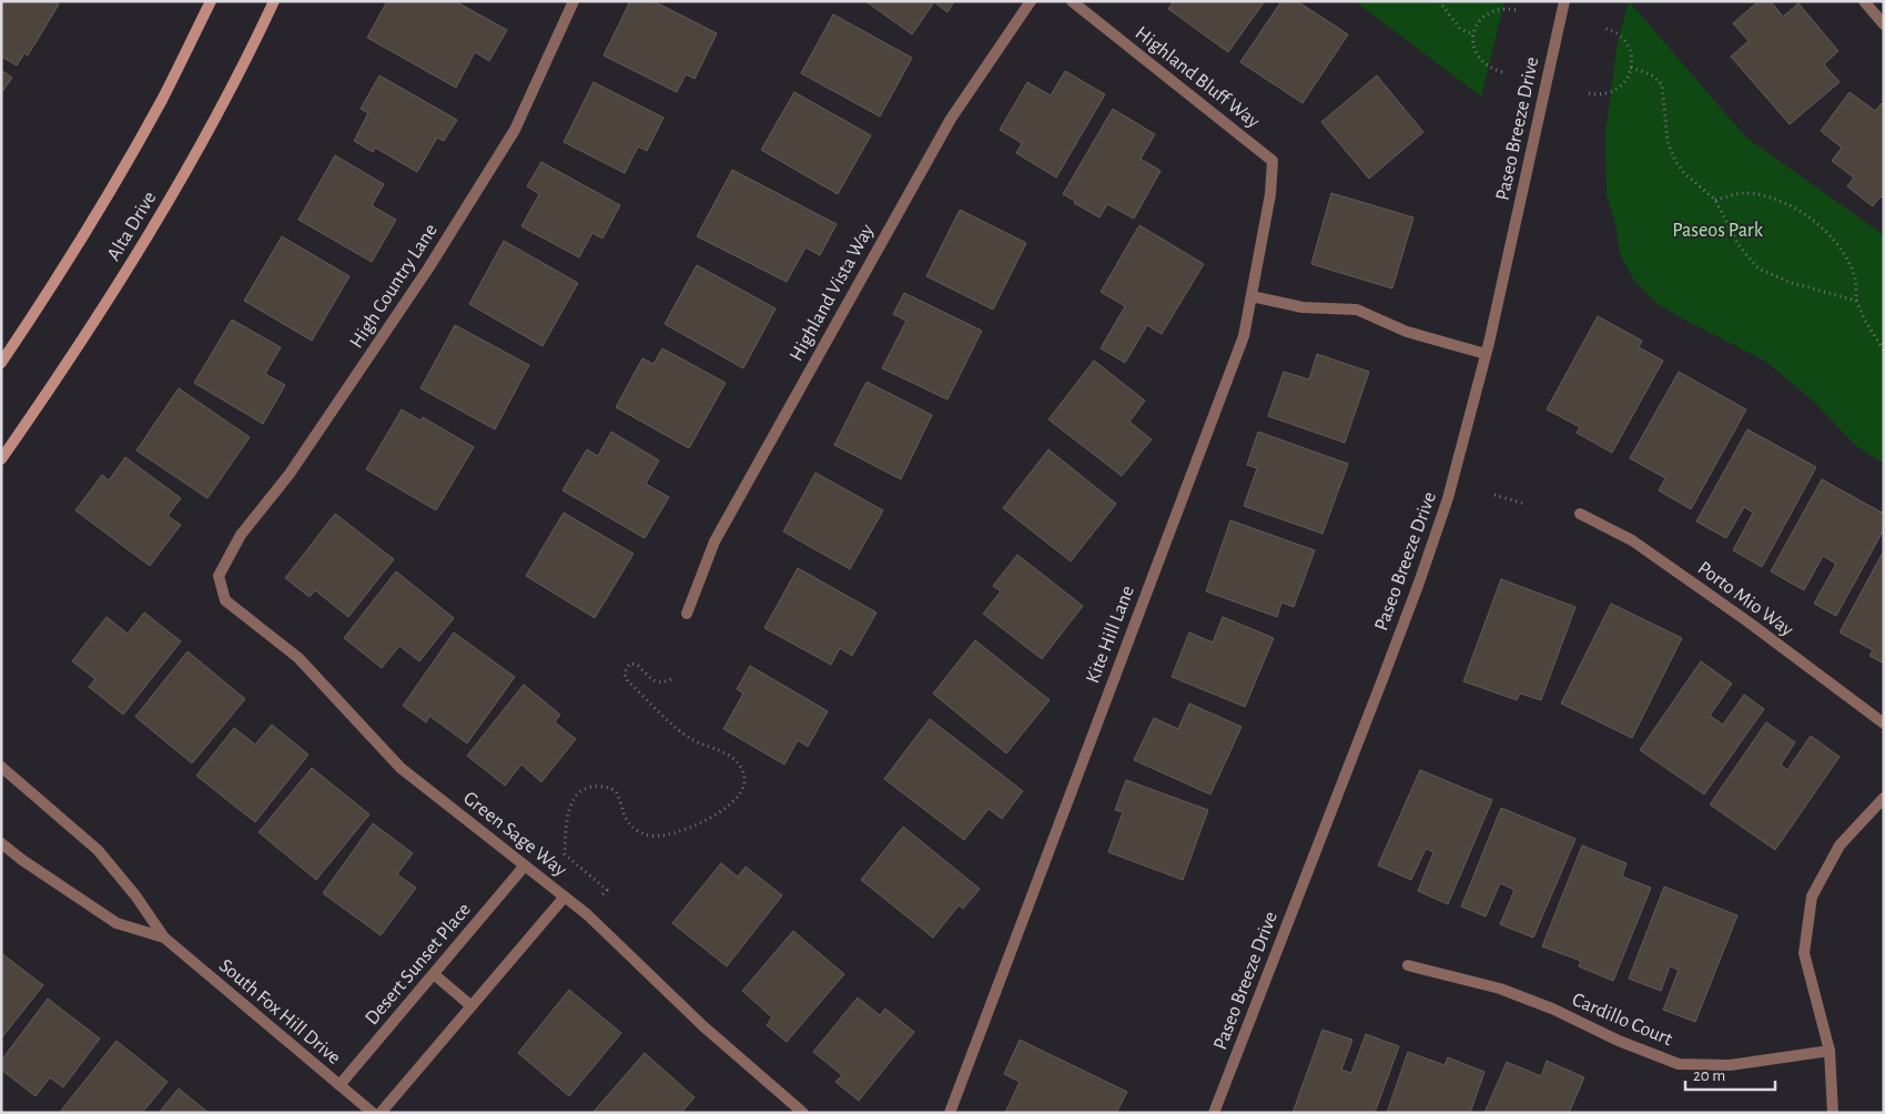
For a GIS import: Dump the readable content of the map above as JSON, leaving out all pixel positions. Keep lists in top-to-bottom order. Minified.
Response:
{"streets":{"main road":["Alta Drive"],"street":["Highland Bluff Way","Paseo Breeze Drive","High Country Lane","Highland Vista Way","Porto Mio Way","Kite Hill Lane","Green Sage Way","Desert Sunset Place","South Fox Hill Drive","Cardillo Court"]},"crossings":[["Highland Bluff Way","Kite Hill Lane"],["High Country Lane","Green Sage Way"],["Green Sage Way","Desert Sunset Place"],["Desert Sunset Place","South Fox Hill Drive"]],"parks":["Paseos Park"],"scale_bar":"20 m"}
